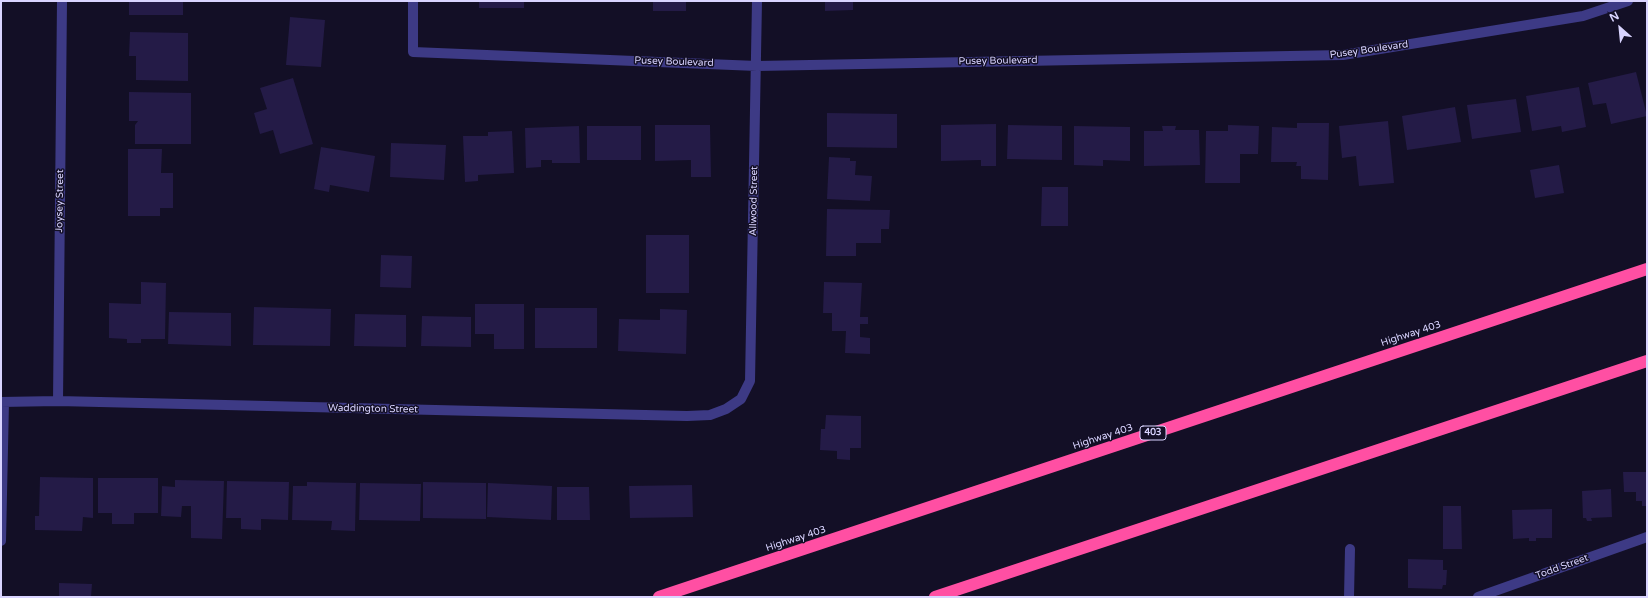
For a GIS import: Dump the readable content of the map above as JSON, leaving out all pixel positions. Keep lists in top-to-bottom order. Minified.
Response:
{"streets":{"highway":["Highway 403","403"],"street":["Pusey Boulevard","Joysey Street","Allwood Street","Waddington Street","Todd Street"]},"crossings":[["Pusey Boulevard","Allwood Street"],["Joysey Street","Waddington Street"],["Allwood Street","Waddington Street"]],"north":"top left"}
